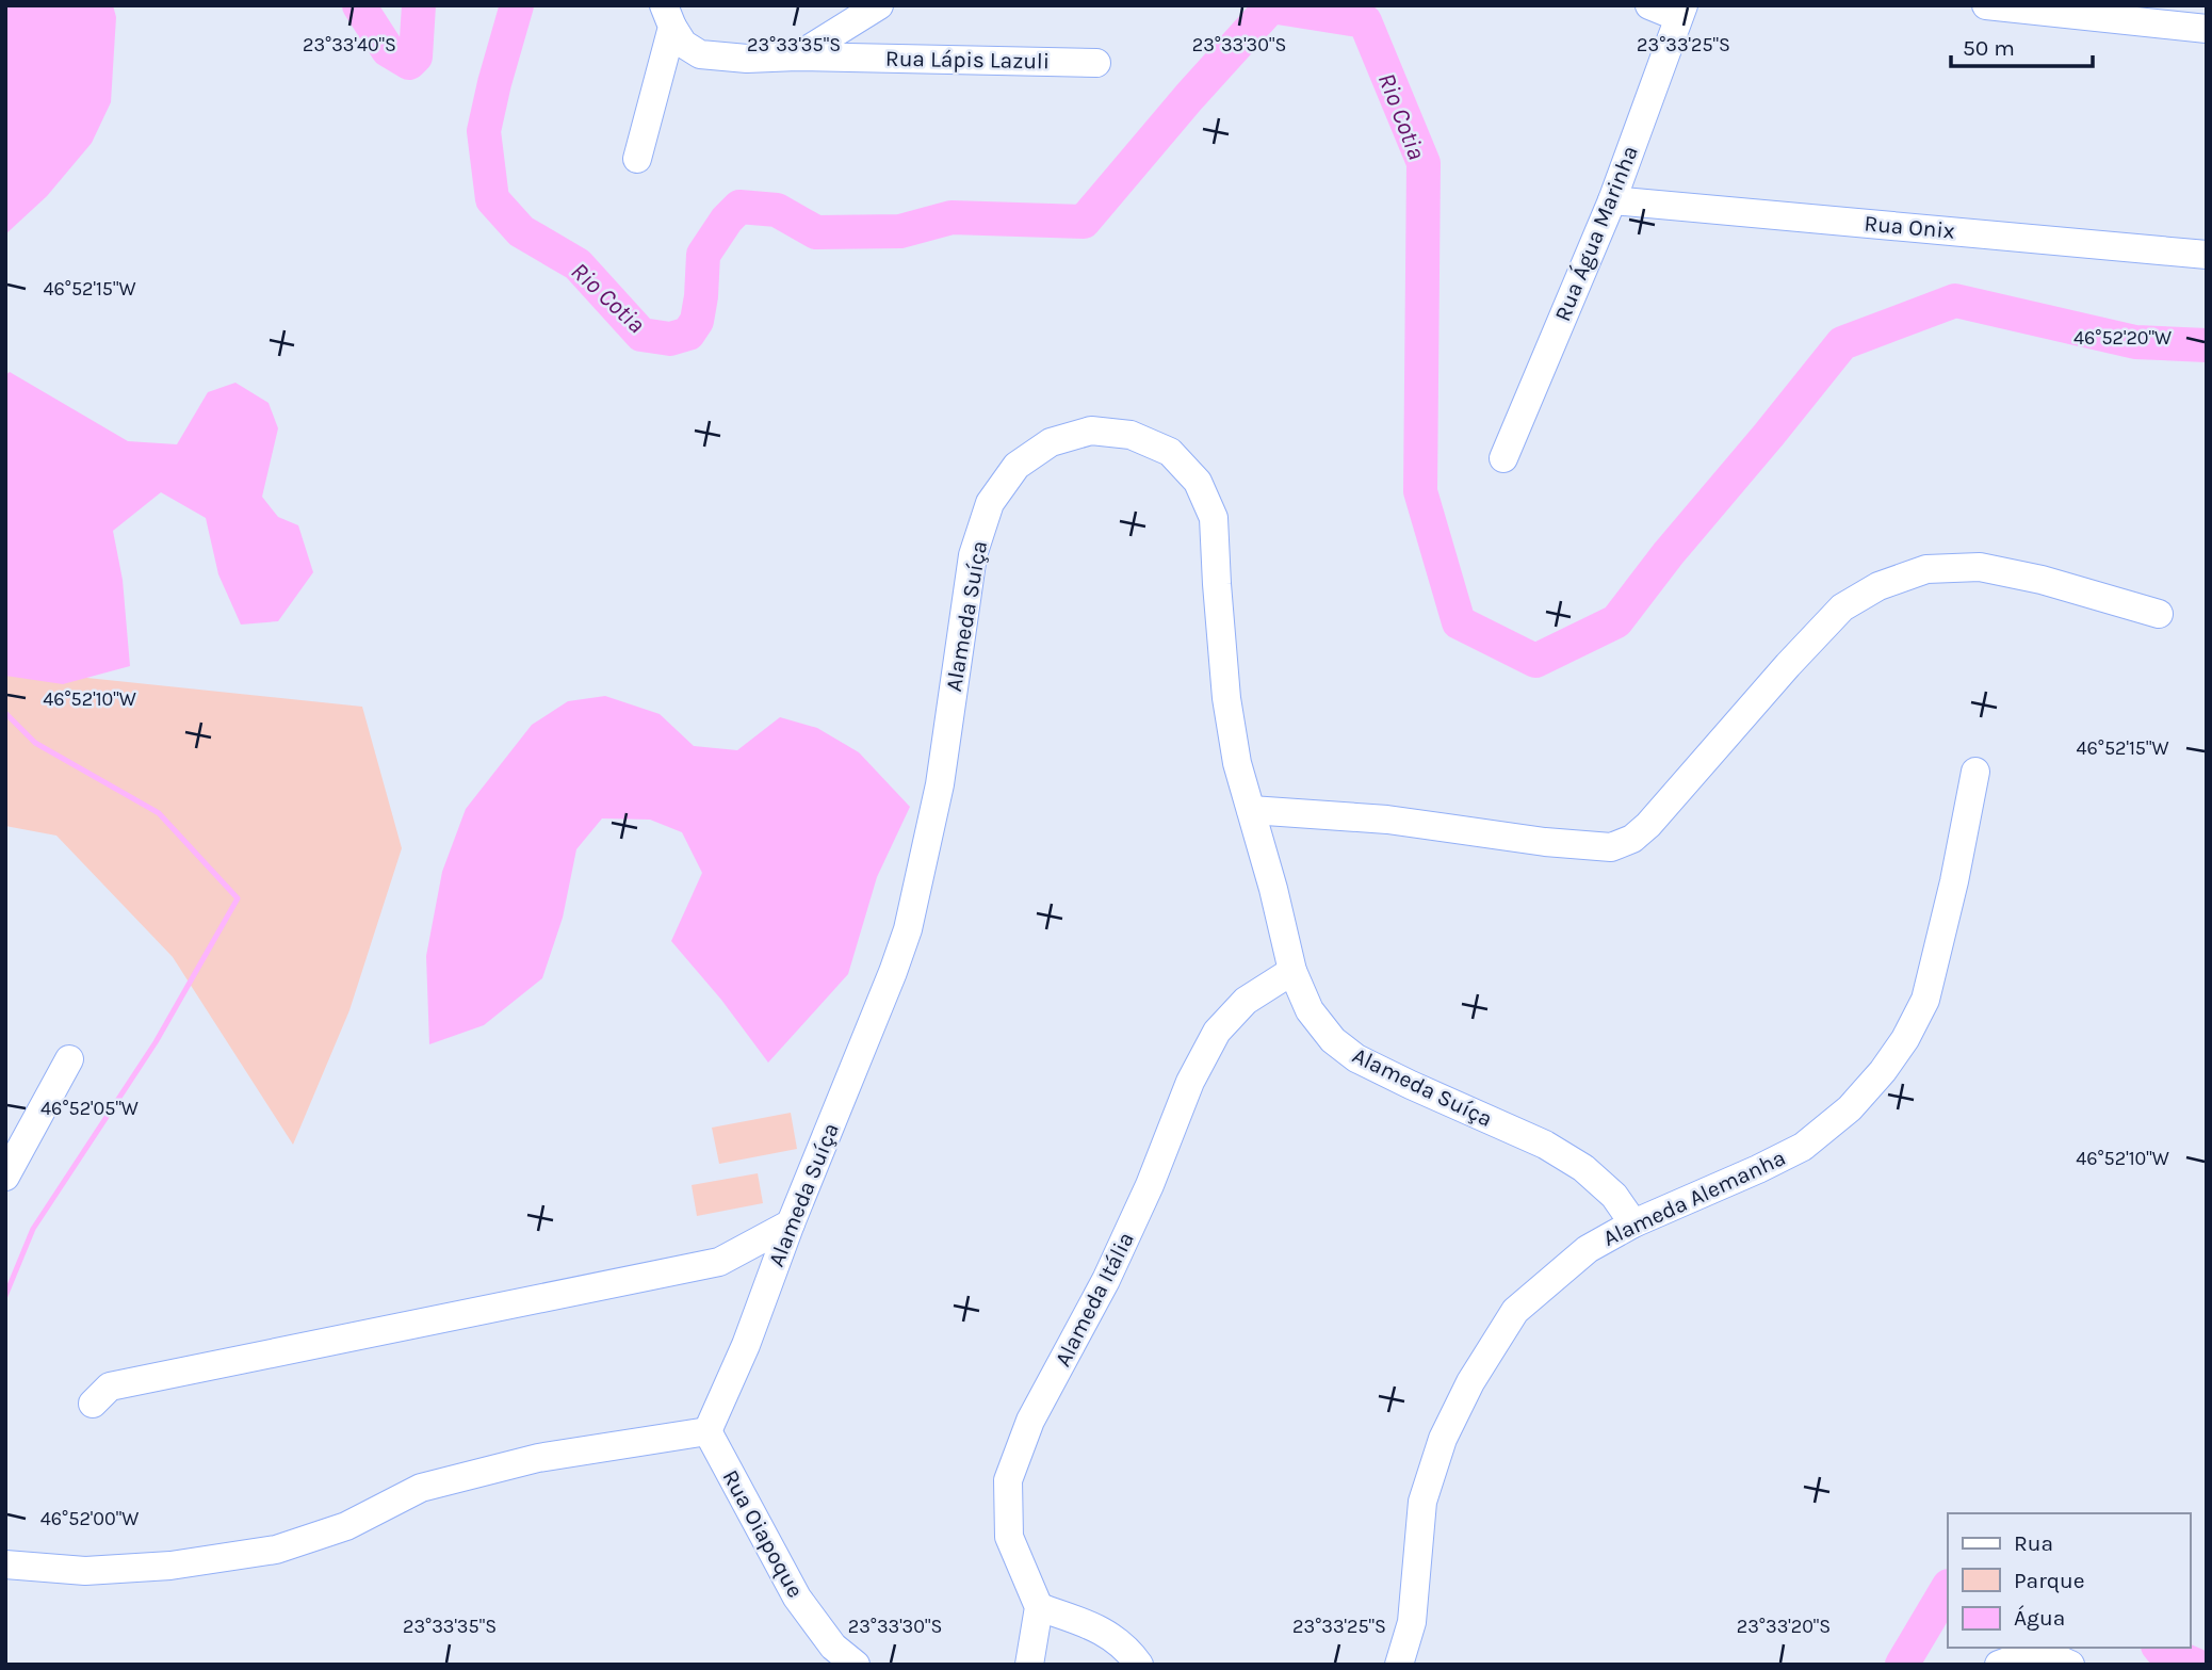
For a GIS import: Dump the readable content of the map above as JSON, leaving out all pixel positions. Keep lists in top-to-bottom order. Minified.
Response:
{"streets":{"street":["Rua Lápis Lazuli","Rua Onix","Rua Água Marinha","Alameda Suíça","Alameda Alemanha","Alameda Itália","Rua Oiapoque"]},"crossings":[["Rua Onix","Rua Água Marinha"],["Alameda Suíça","Alameda Alemanha"],["Alameda Suíça","Alameda Itália"],["Alameda Suíça","Rua Oiapoque"]],"water":["Rio Cotia"],"legend":["Rua","Parque","Água"],"scale_bar":"50 m","coordinates":["23°33'40\"S","23°33'35\"S","23°33'30\"S","23°33'25\"S","46°52'15\"W","46°52'20\"W","46°52'10\"W","46°52'05\"W","46°52'00\"W","23°33'20\"S"]}
